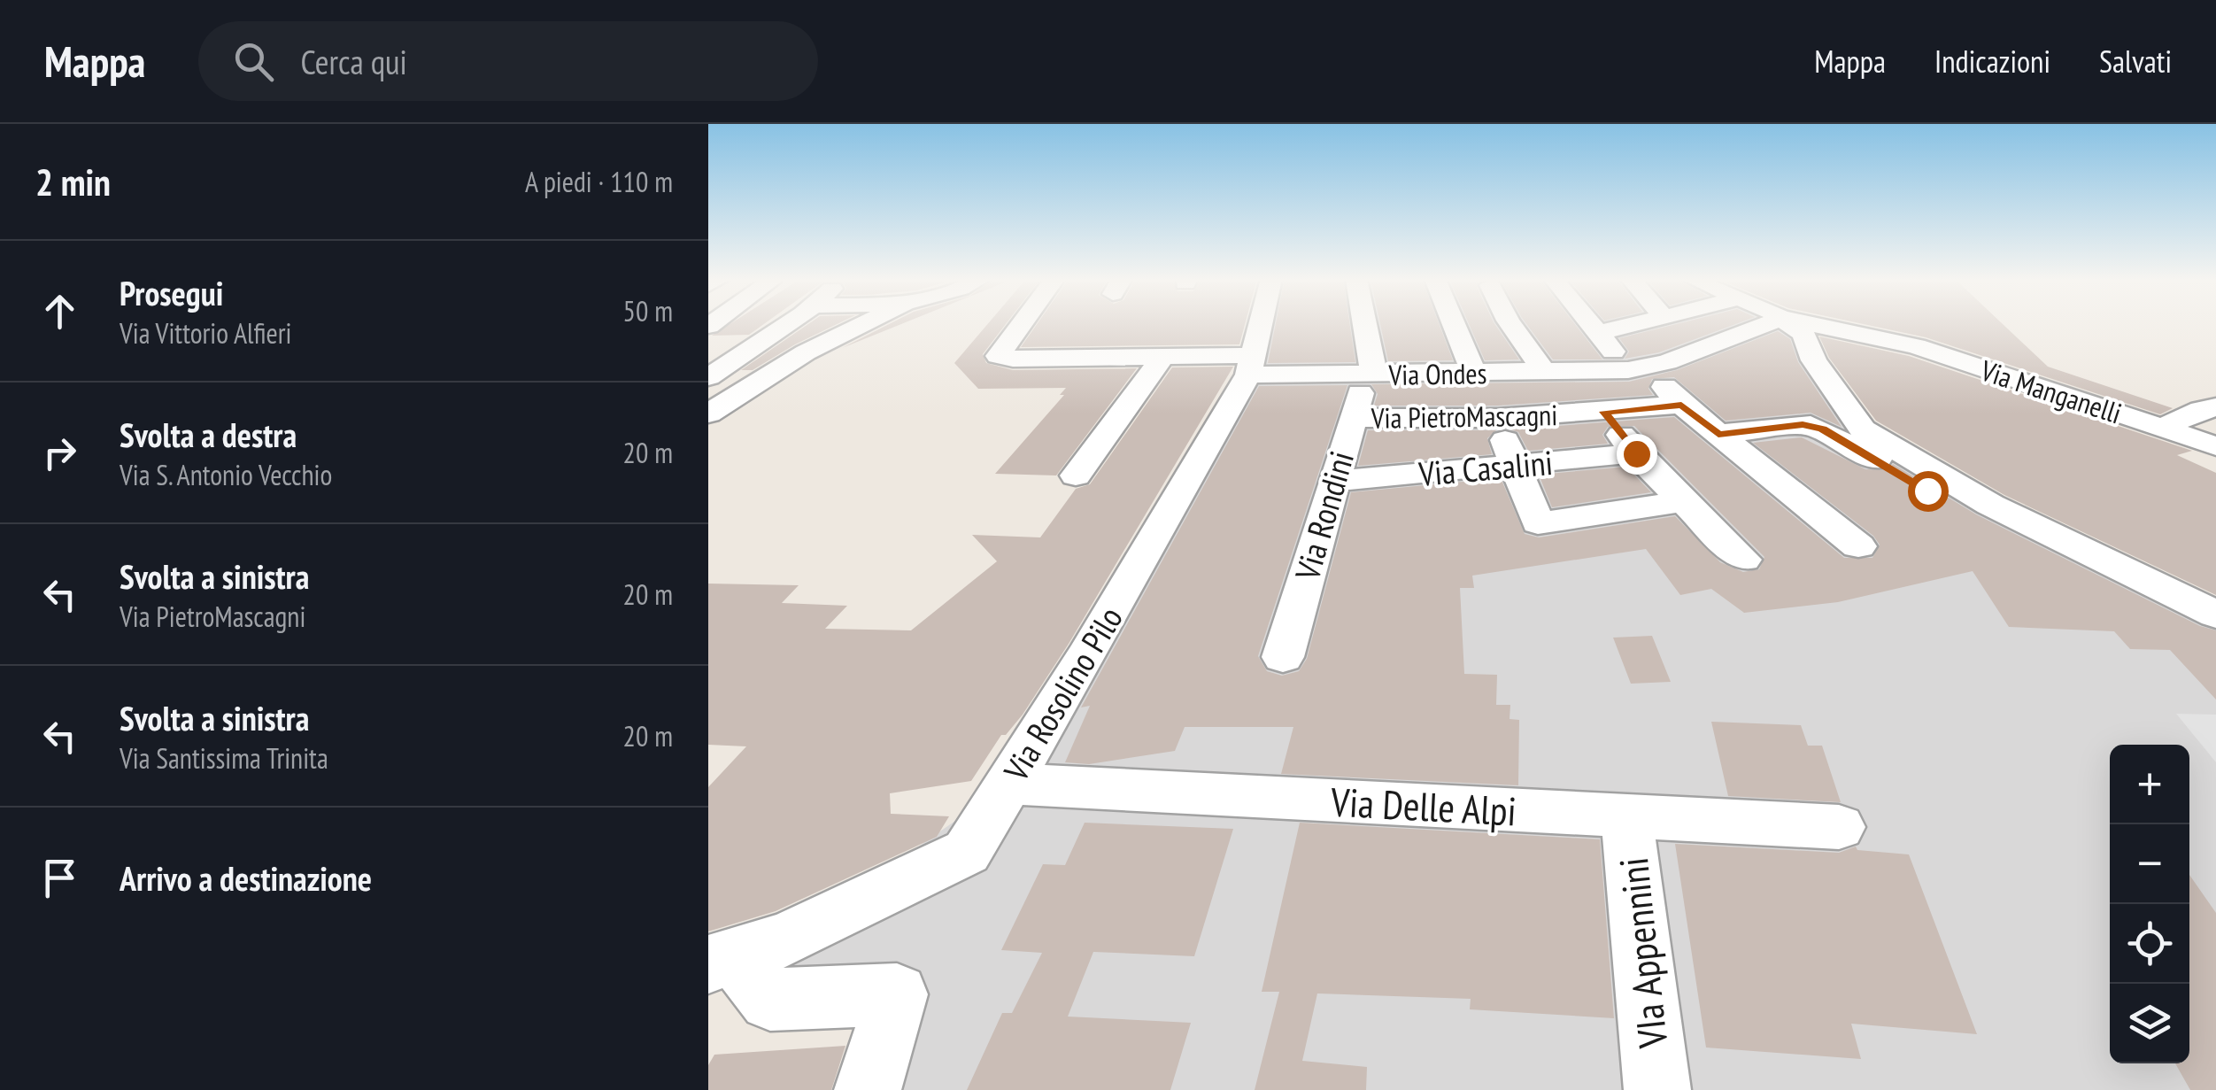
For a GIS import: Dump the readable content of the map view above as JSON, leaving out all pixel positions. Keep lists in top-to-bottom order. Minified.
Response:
{"streets":{"street":["Via Ondes","Via Manganelli","Via PietroMascagni","Via Casalini","Via Rondini","Via Rosolino Pilo","Via Delle Alpi","VIa Appennini"]},"crossings":[["Via Ondes","Via Manganelli"],["Via Ondes","Via Rondini"],["Via Ondes","Via Rosolino Pilo"],["Via PietroMascagni","Via Rondini"],["Via Casalini","Via Rondini"],["Via Rosolino Pilo","Via Delle Alpi"],["Via Delle Alpi","VIa Appennini"]],"page":{"header":"Mappa","search":"Cerca qui","nav":["Mappa","Indicazioni","Salvati"],"heading":["2 min","A piedi · 110 m"],"list":[["Prosegui","Via Vittorio Alfieri","50 m"],["Svolta a destra","Via S. Antonio Vecchio","20 m"],["Svolta a sinistra","Via PietroMascagni","20 m"],["Svolta a sinistra","Via Santissima Trinita","20 m"],"Arrivo a destinazione"],"map_buttons":["+","−"]}}
